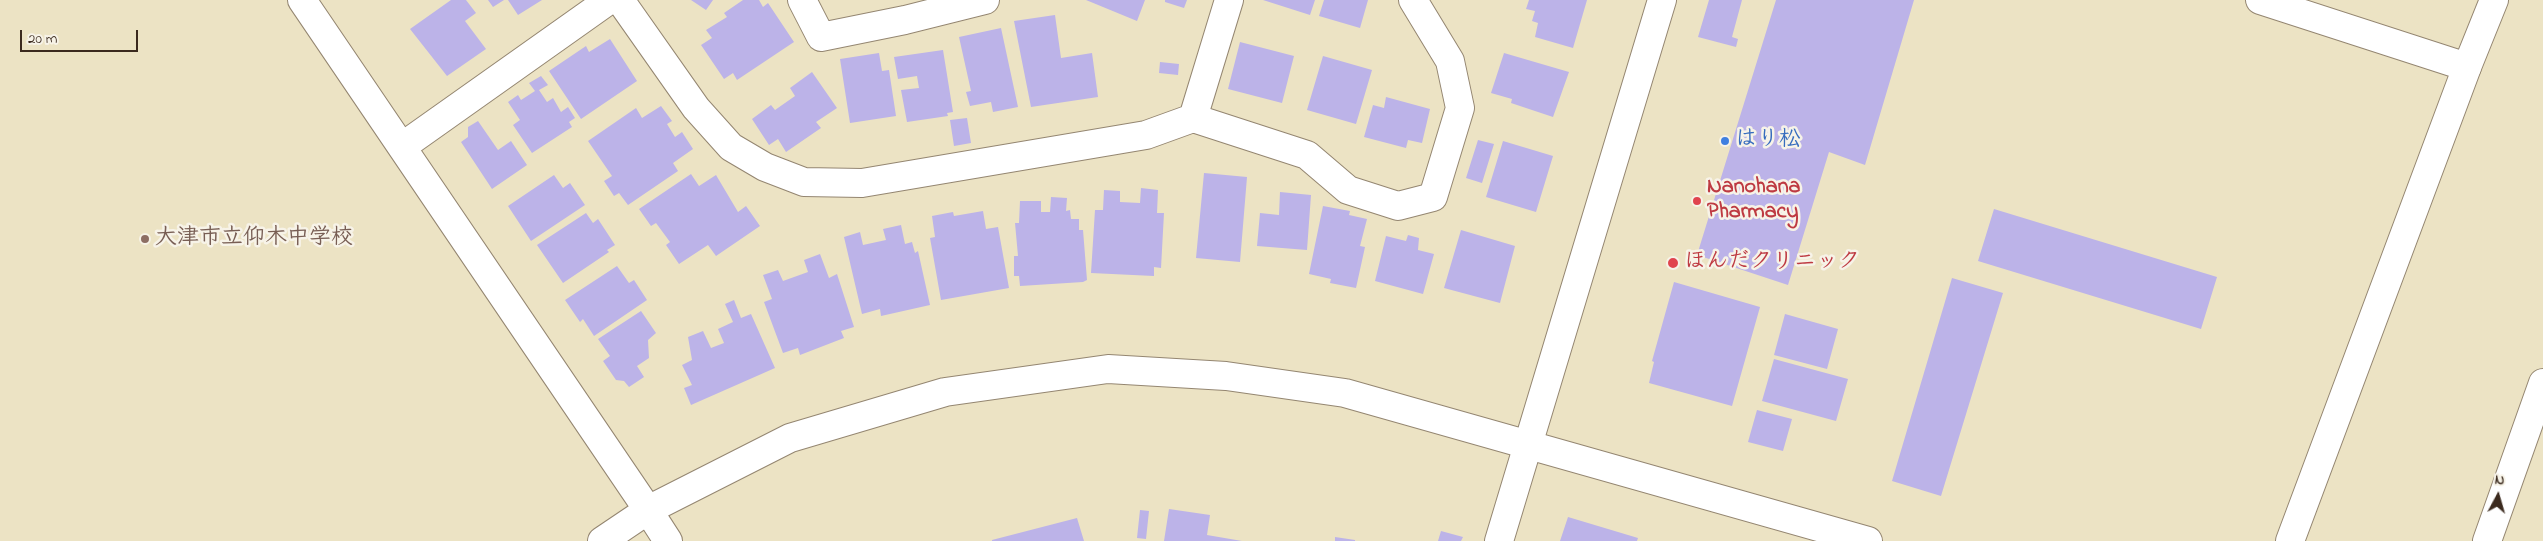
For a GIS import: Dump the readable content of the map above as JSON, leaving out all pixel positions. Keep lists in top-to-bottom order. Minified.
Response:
{"places":["はり松","Nanohana Pharmacy","大津市立仰木中学校","ほんだクリニック"],"scale_bar":"20 m","north":"top"}
